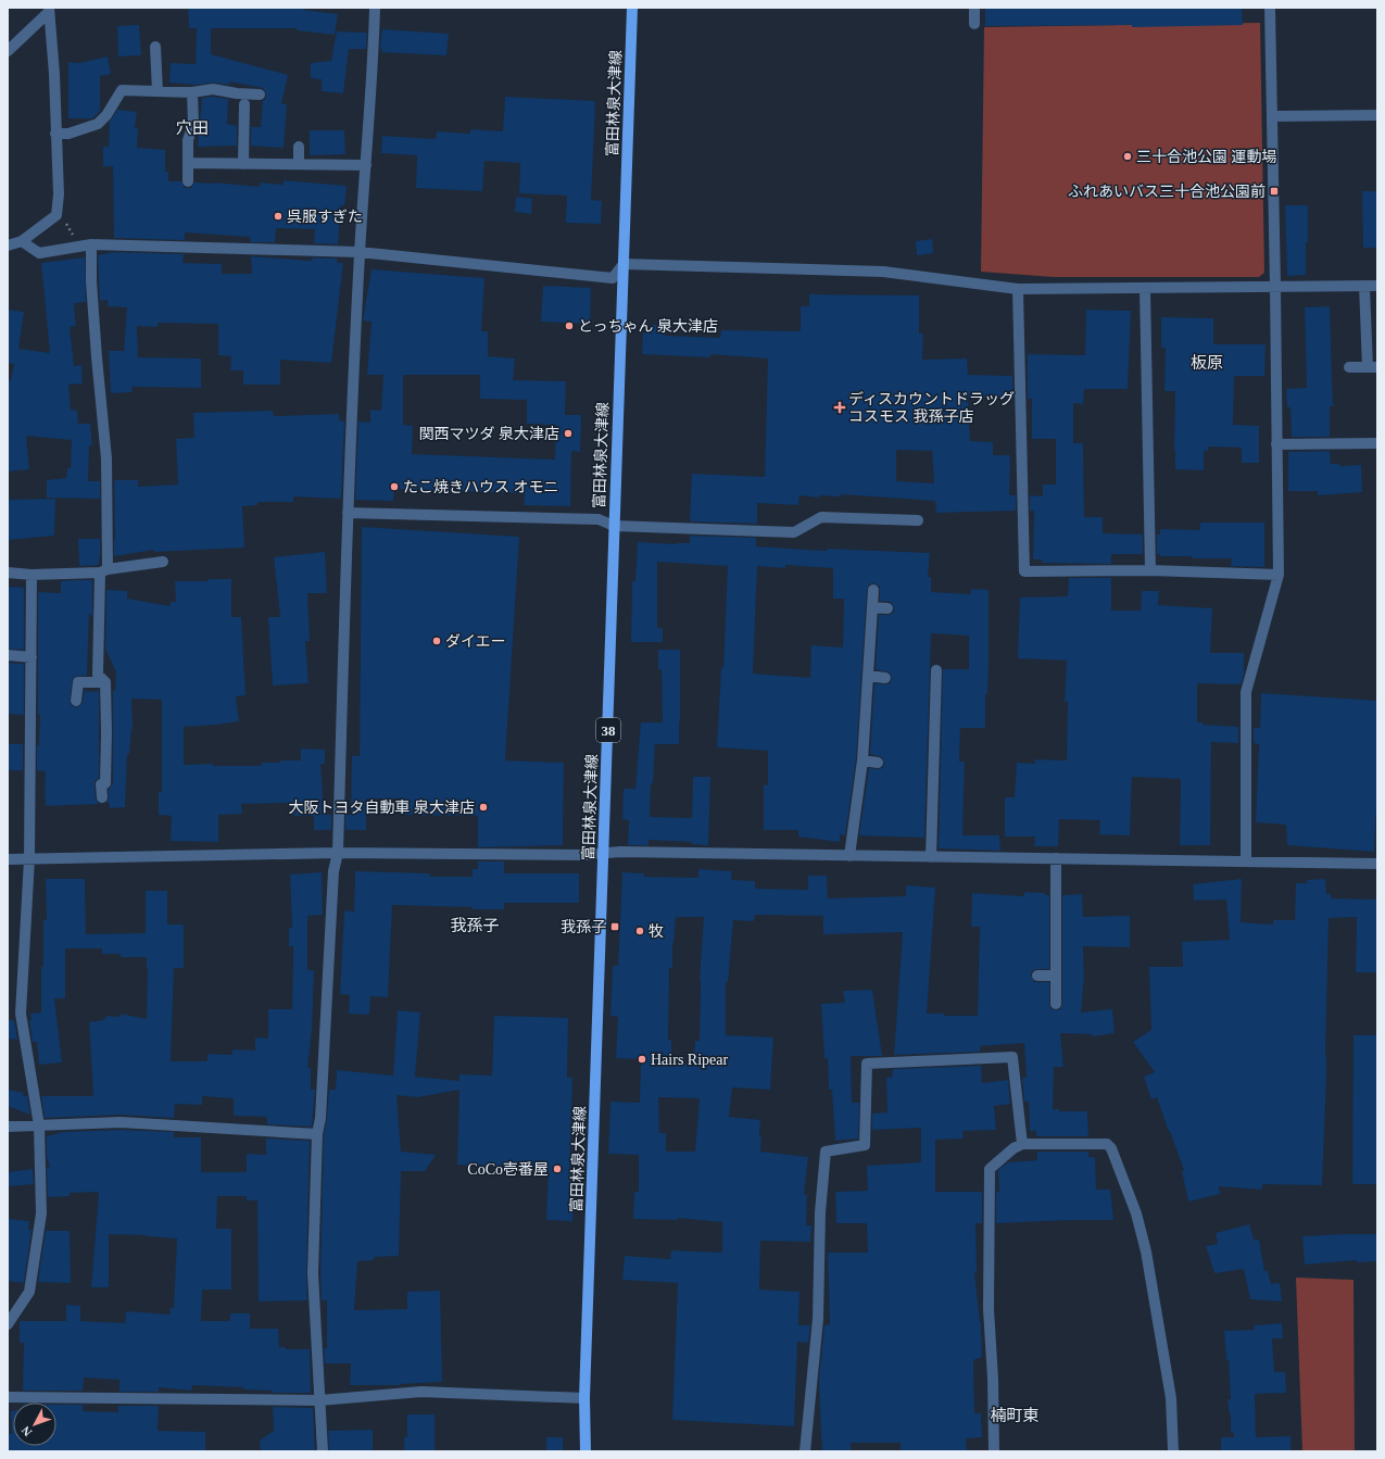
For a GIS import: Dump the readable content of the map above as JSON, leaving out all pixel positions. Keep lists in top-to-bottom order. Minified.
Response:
{"streets":{"main road":["富田林泉大津線","38"]},"districts":["穴田","板原","我孫子","楠町東"],"places":{"other":["三十合池公園 運動場","呉服すぎた","とっちゃん 泉大津店","関西マツダ 泉大津店","たこ焼きハウス オモニ","ダイエー","大阪トヨタ自動車 泉大津店","牧","Hairs Ripear","CoCo壱番屋"],"transit":["ふれあいバス三十合池公園前","我孫子"],"health":["ディスカウントドラッグ コスモス 我孫子店"]},"north":"bottom left"}
